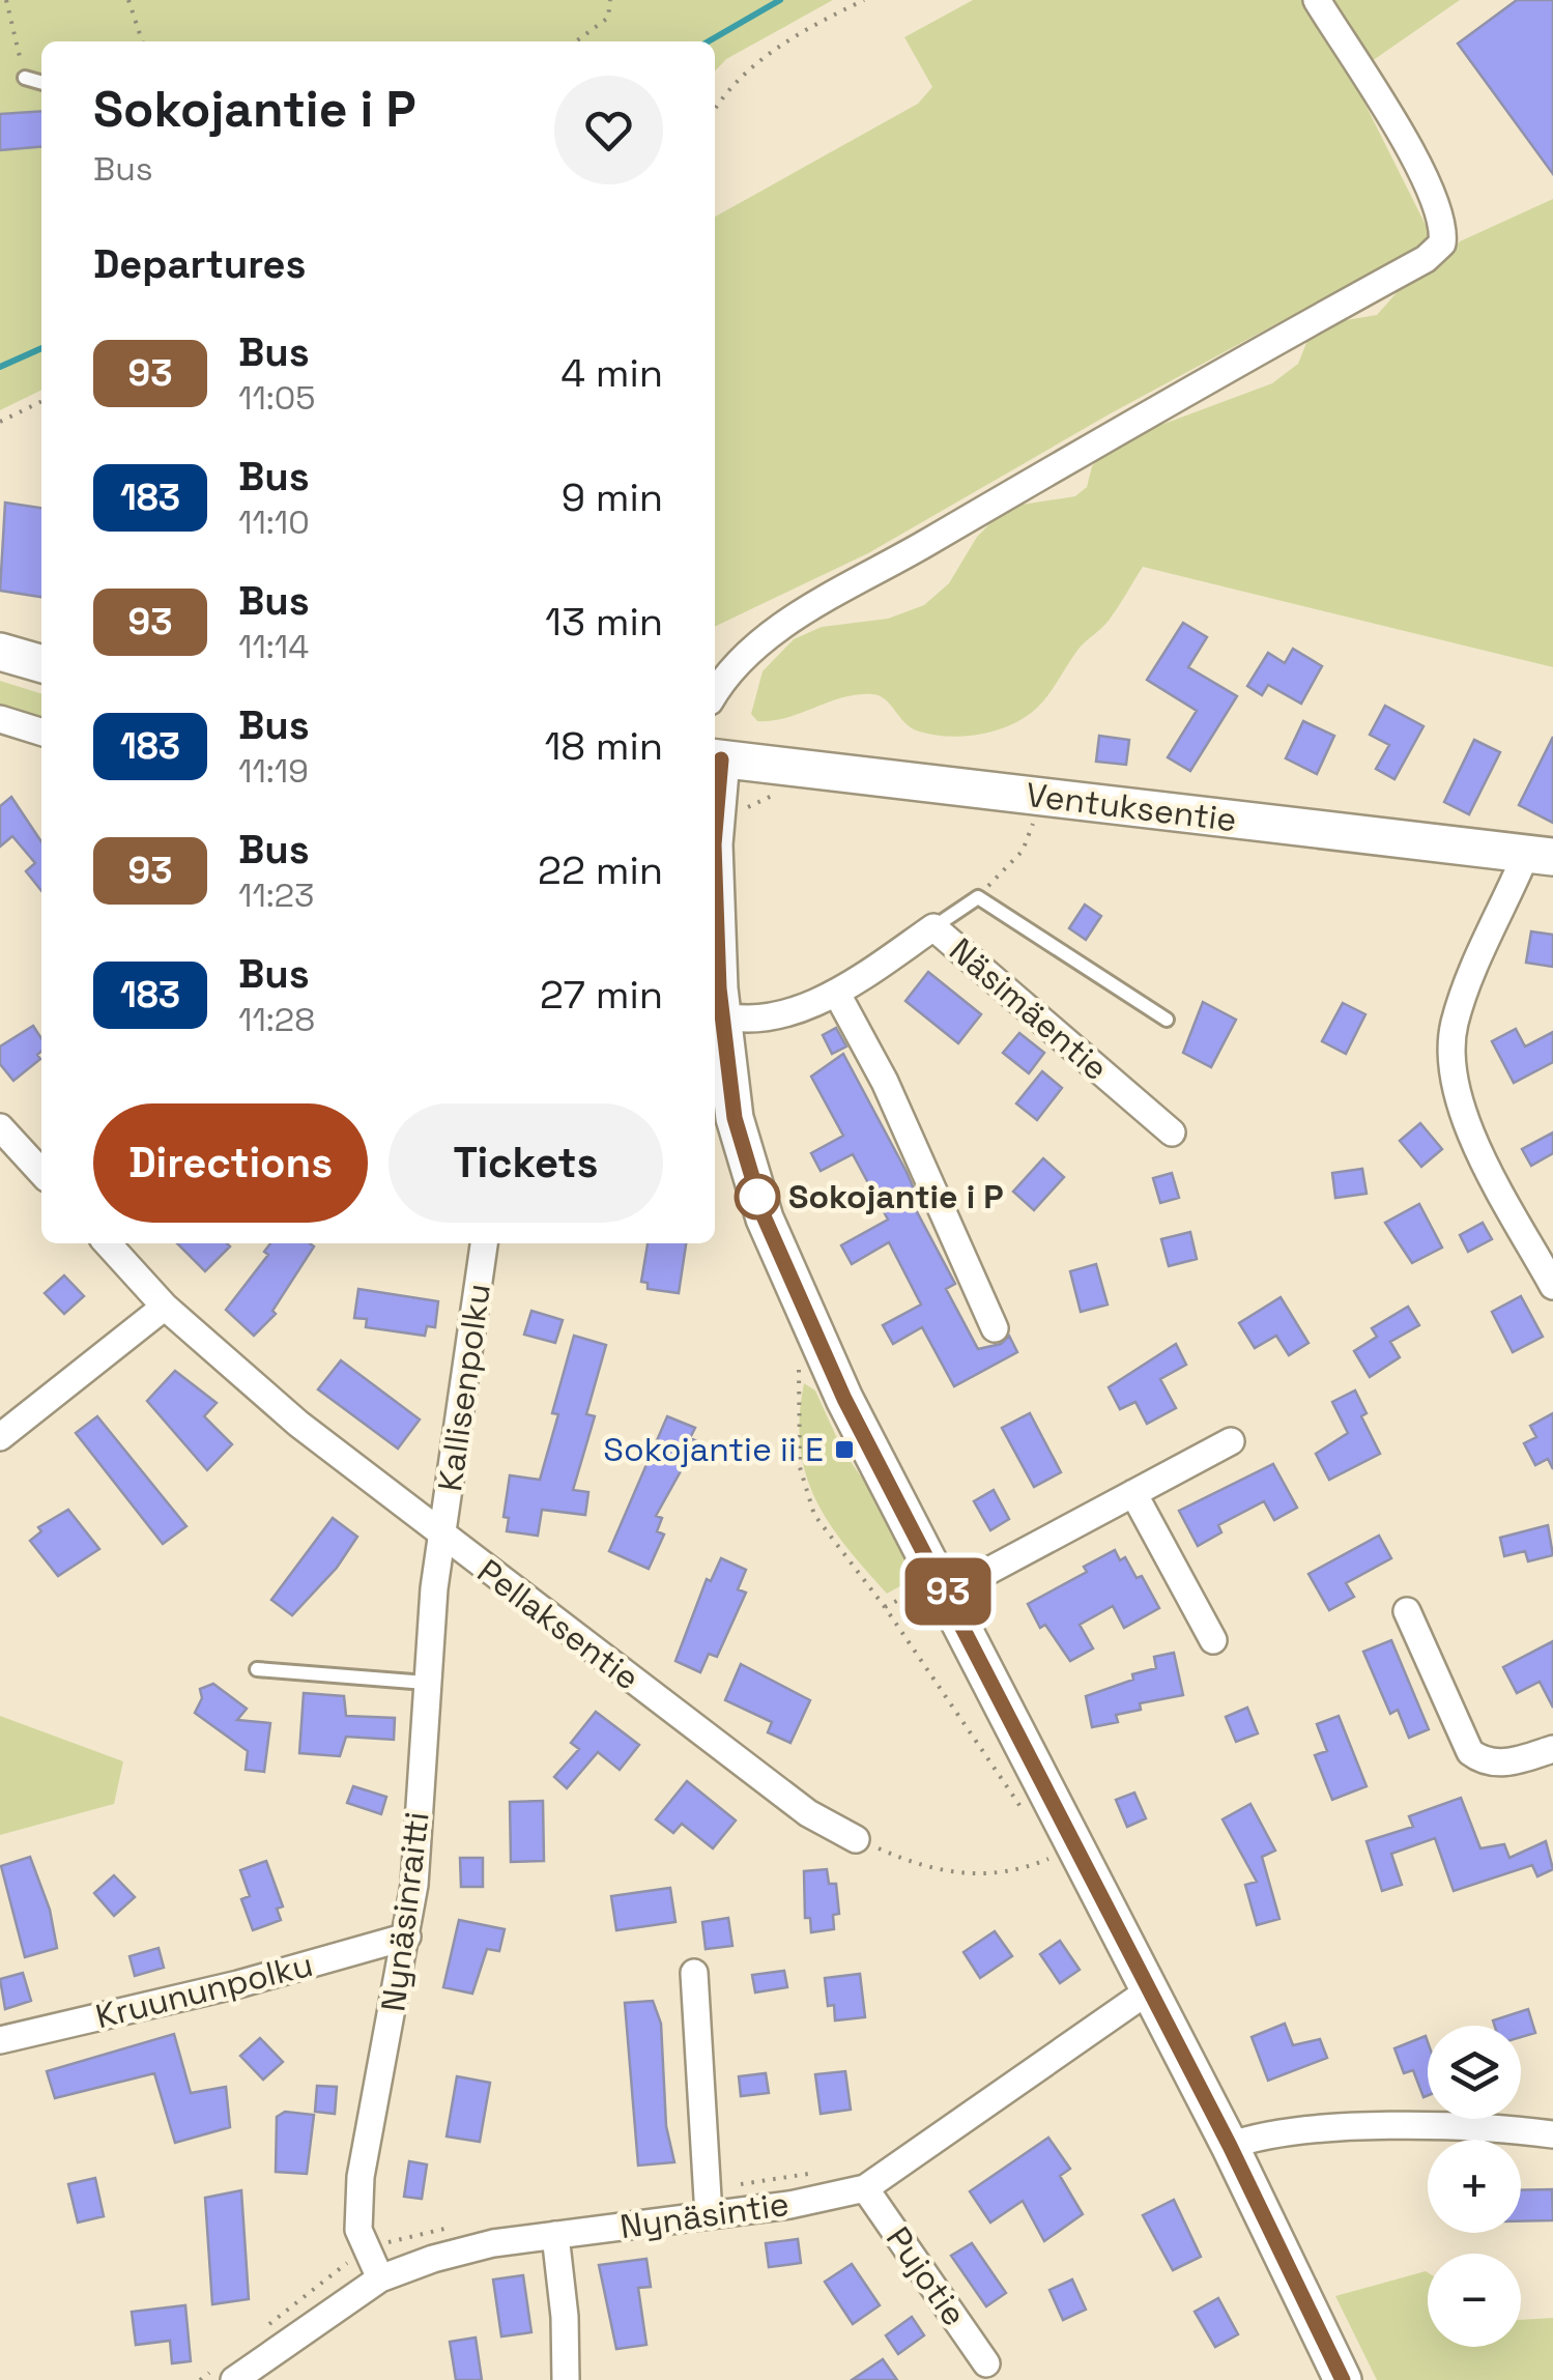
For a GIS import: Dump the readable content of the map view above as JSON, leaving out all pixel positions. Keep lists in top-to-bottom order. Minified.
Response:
{"streets":{"street":["Ventuksentie","Näsimäentie","Kallisenpolku","Pellaksentie","Nynäsinraitti","Kruununpolku","Nynäsintie","Pujotie"]},"crossings":[["Kallisenpolku","Pellaksentie"],["Kallisenpolku","Nynäsinraitti"],["Pellaksentie","Nynäsinraitti"],["Nynäsinraitti","Kruununpolku"],["Nynäsinraitti","Nynäsintie"],["Nynäsintie","Pujotie"]],"places":{"other":["Sokojantie i P"],"transit":["Sokojantie ii E"]},"lines":["bus line 93"],"page":{"on_map":"93","heading":[["Sokojantie i P","Bus"],"Departures"],"list":[{"mark":"93","name":"Bus","note":"11:05","value":"4 min"},{"mark":"183","name":"Bus","note":"11:10","value":"9 min"},{"mark":"93","name":"Bus","note":"11:14","value":"13 min"},{"mark":"183","name":"Bus","note":"11:19","value":"18 min"},{"mark":"93","name":"Bus","note":"11:23","value":"22 min"},{"mark":"183","name":"Bus","note":"11:28","value":"27 min"}],"buttons":["Directions","Tickets"],"map_buttons":["+","−"]}}
